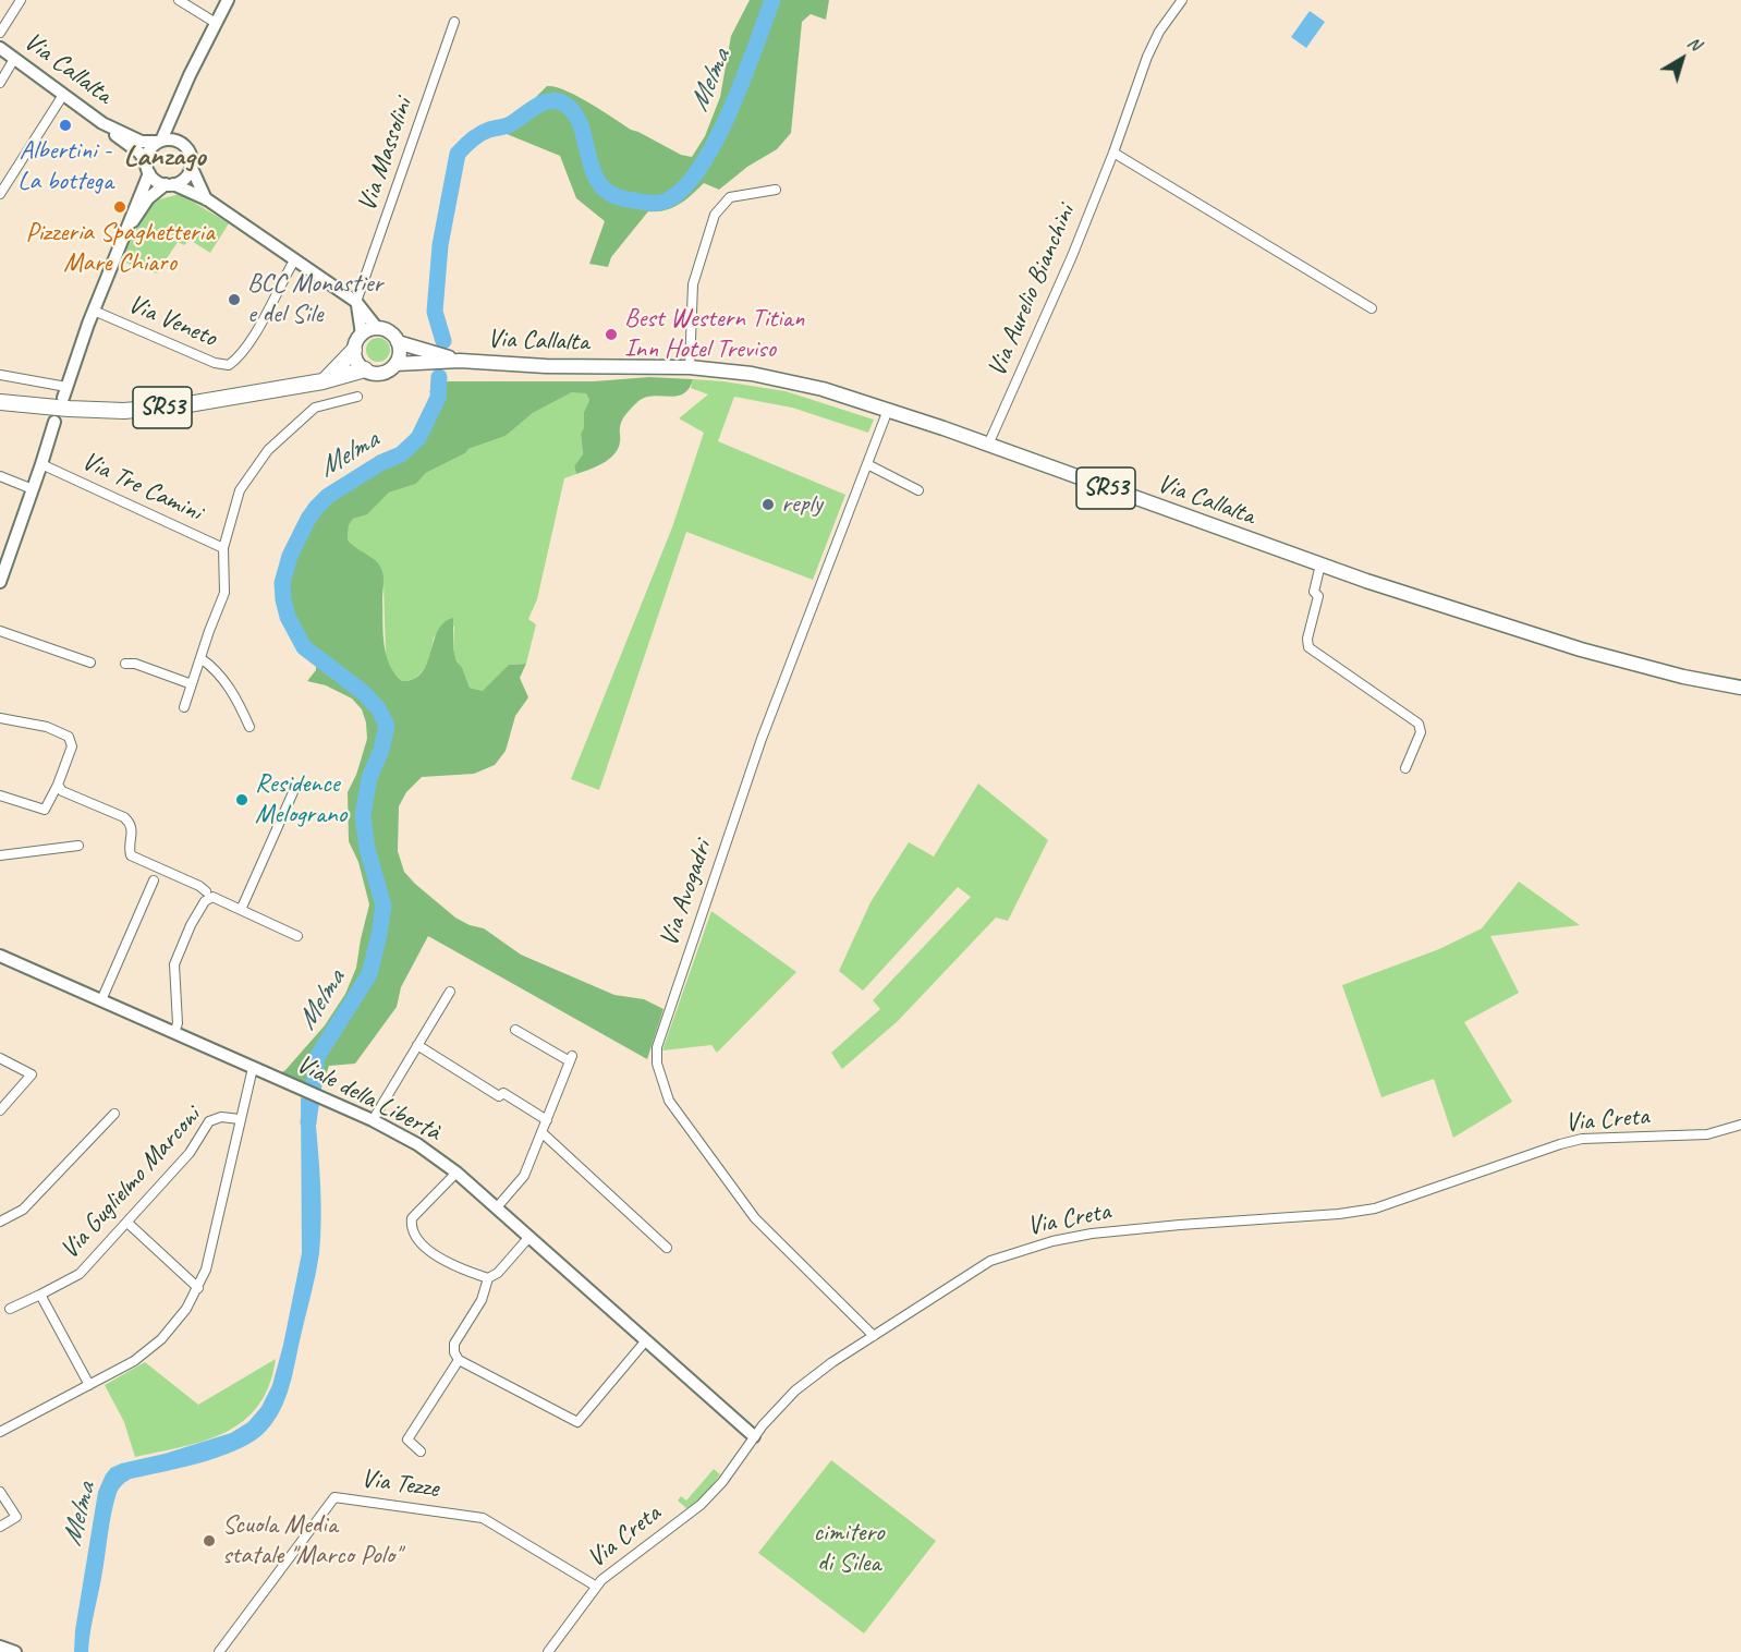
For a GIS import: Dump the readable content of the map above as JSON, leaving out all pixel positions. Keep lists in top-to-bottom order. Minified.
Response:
{"streets":{"highway":["SR53"],"main road":["Via Callalta"],"street":["Via Massolini","Via Aurelio Bianchini","Via Veneto","Via Tre Camini","Via Avogadri","Viale della Libertà","Via Creta","Via Guglielmo Marconi","Via Tezze"]},"crossings":[["Via Callalta","Via Massolini"],["Via Callalta","Via Aurelio Bianchini"],["Via Callalta","Via Veneto"],["Via Callalta","SR53"],["Via Callalta","Via Avogadri"],["Via Avogadri","Via Creta"],["Viale della Libertà","Via Creta"],["Via Creta","Via Tezze"]],"districts":["Lanzago"],"water":["Melma"],"parks":["cimitero di Silea"],"places":["Albertini - La bottega","Pizzeria Spaghetteria Mare Chiaro","BCC Monastier e del Sile","Best Western Titian Inn Hotel Treviso","reply","Residence Melograno","Scuola Media statale \"Marco Polo\""],"north":"top right"}
